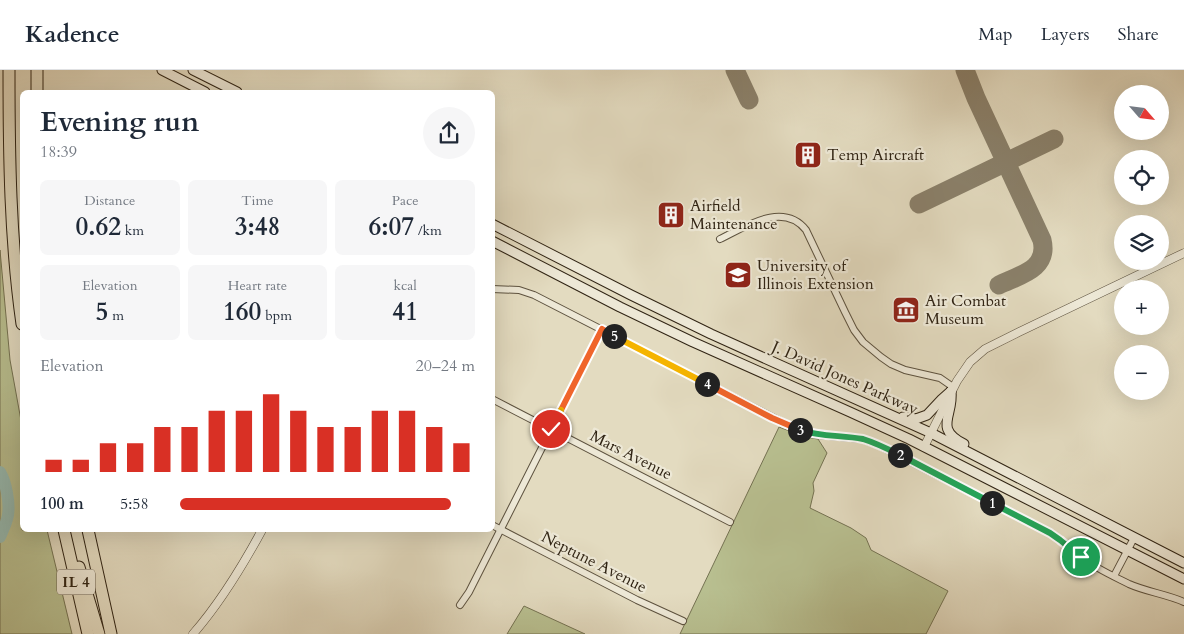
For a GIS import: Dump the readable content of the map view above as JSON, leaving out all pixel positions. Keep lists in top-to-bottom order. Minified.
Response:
{"streets":{"highway":["IL 4"],"main road":["J. David Jones Parkway"],"street":["Mars Avenue","Neptune Avenue"]},"places":{"building":["Temp Aircraft","Airfield Maintenance"],"school or university":["University of Illinois Extension"],"museum":["Air Combat Museum"]},"north":"bottom right","page":{"header":"Kadence","nav":["Map","Layers","Share"],"map_buttons":["+","−"],"heading":["Evening run","18:39"],"stats":[["Distance","0.62 km"],["Time","3:48"],["Pace","6:07 /km"],["Elevation","5 m"],["Heart rate","160 bpm"],["kcal","41"]],"pins":["5","4","3","2","1"],"chart":["Elevation","20–24 m"],"list":[{"name":"100 m","note":"5:58"}]}}
